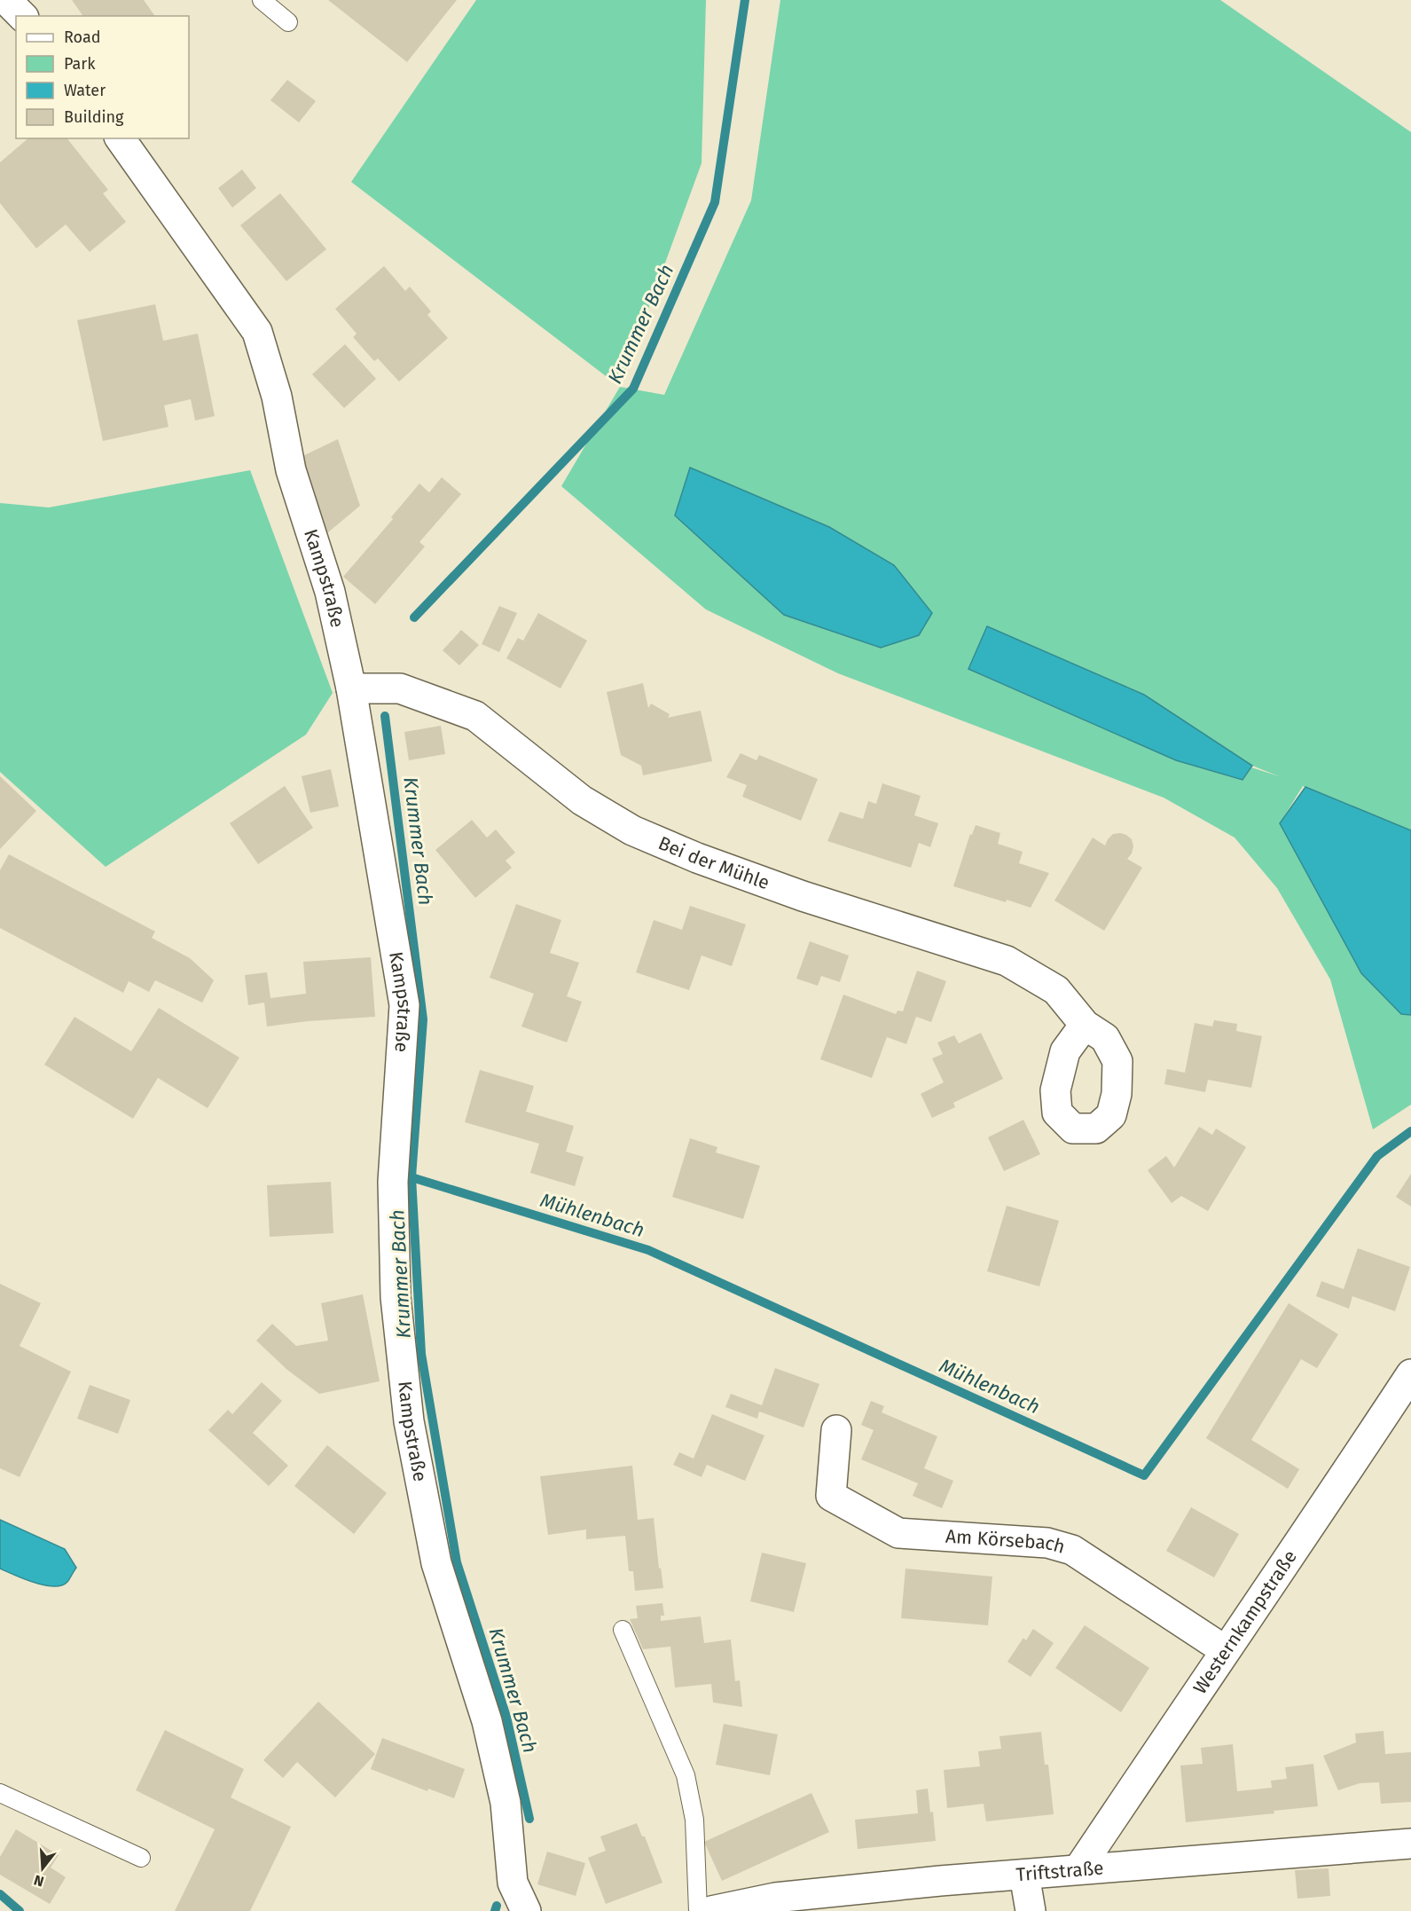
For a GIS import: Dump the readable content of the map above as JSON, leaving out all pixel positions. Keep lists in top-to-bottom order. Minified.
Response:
{"streets":{"street":["Kampstraße","Bei der Mühle","Am Körsebach","Westernkampstraße","Triftstraße"]},"crossings":[["Kampstraße","Bei der Mühle"],["Am Körsebach","Westernkampstraße"],["Westernkampstraße","Triftstraße"]],"water":["Krummer Bach","Mühlenbach"],"legend":["Road","Park","Water","Building"],"north":"bottom"}
